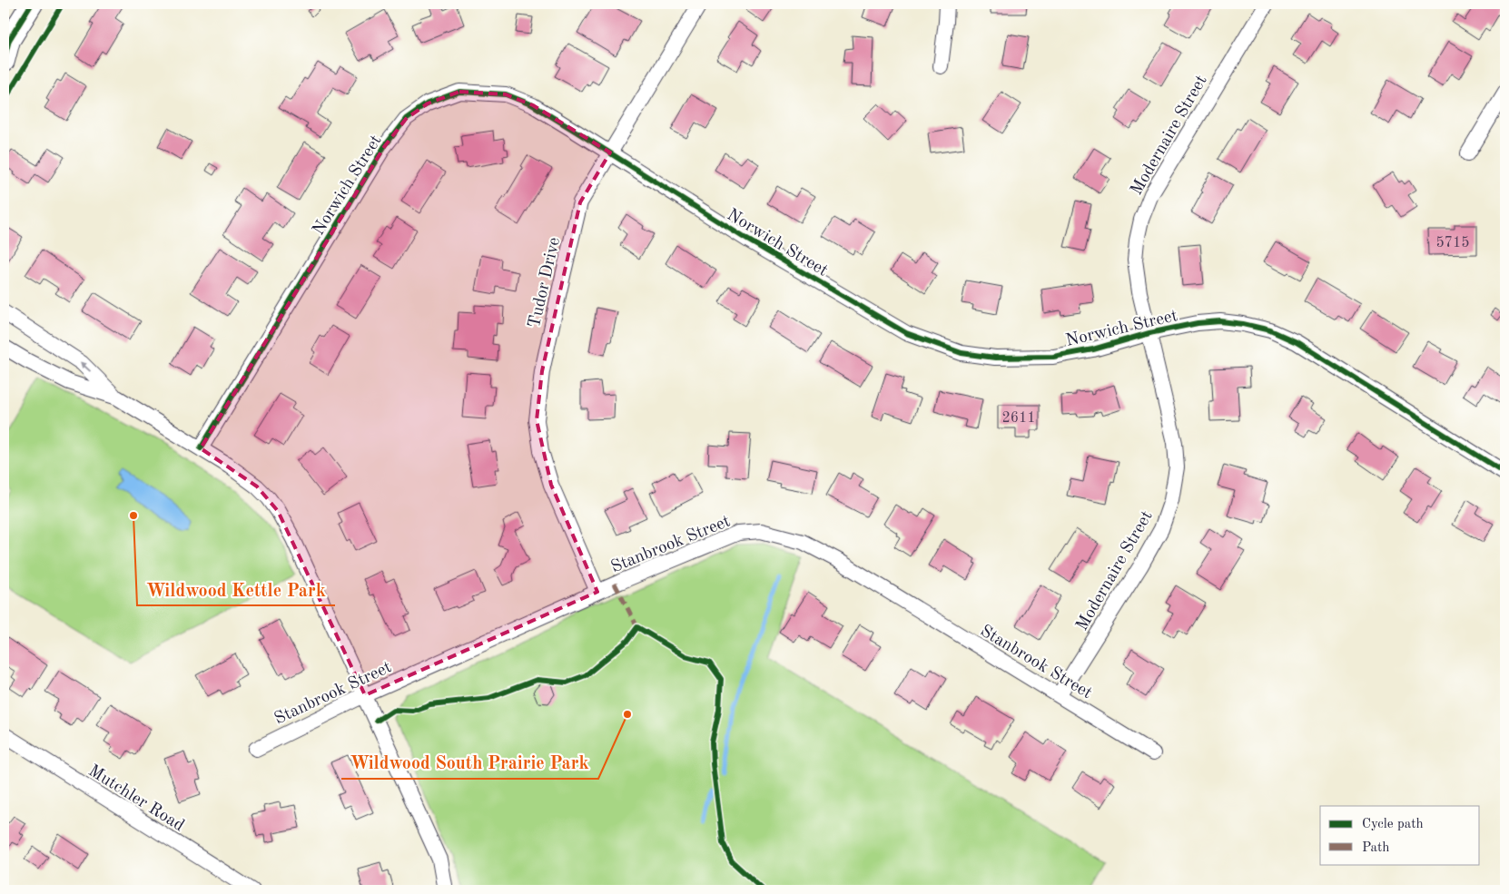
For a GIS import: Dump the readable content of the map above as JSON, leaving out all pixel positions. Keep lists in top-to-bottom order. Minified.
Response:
{"streets":{"street":["Modernaire Street","Norwich Street","Tudor Drive","Stanbrook Street","Mutchler Road"]},"crossings":[["Modernaire Street","Norwich Street"],["Modernaire Street","Stanbrook Street"],["Norwich Street","Tudor Drive"],["Tudor Drive","Stanbrook Street"]],"places":["Wildwood Kettle Park","Wildwood South Prairie Park"],"house_numbers":["5715","2611"],"legend":["Cycle path","Path"]}
